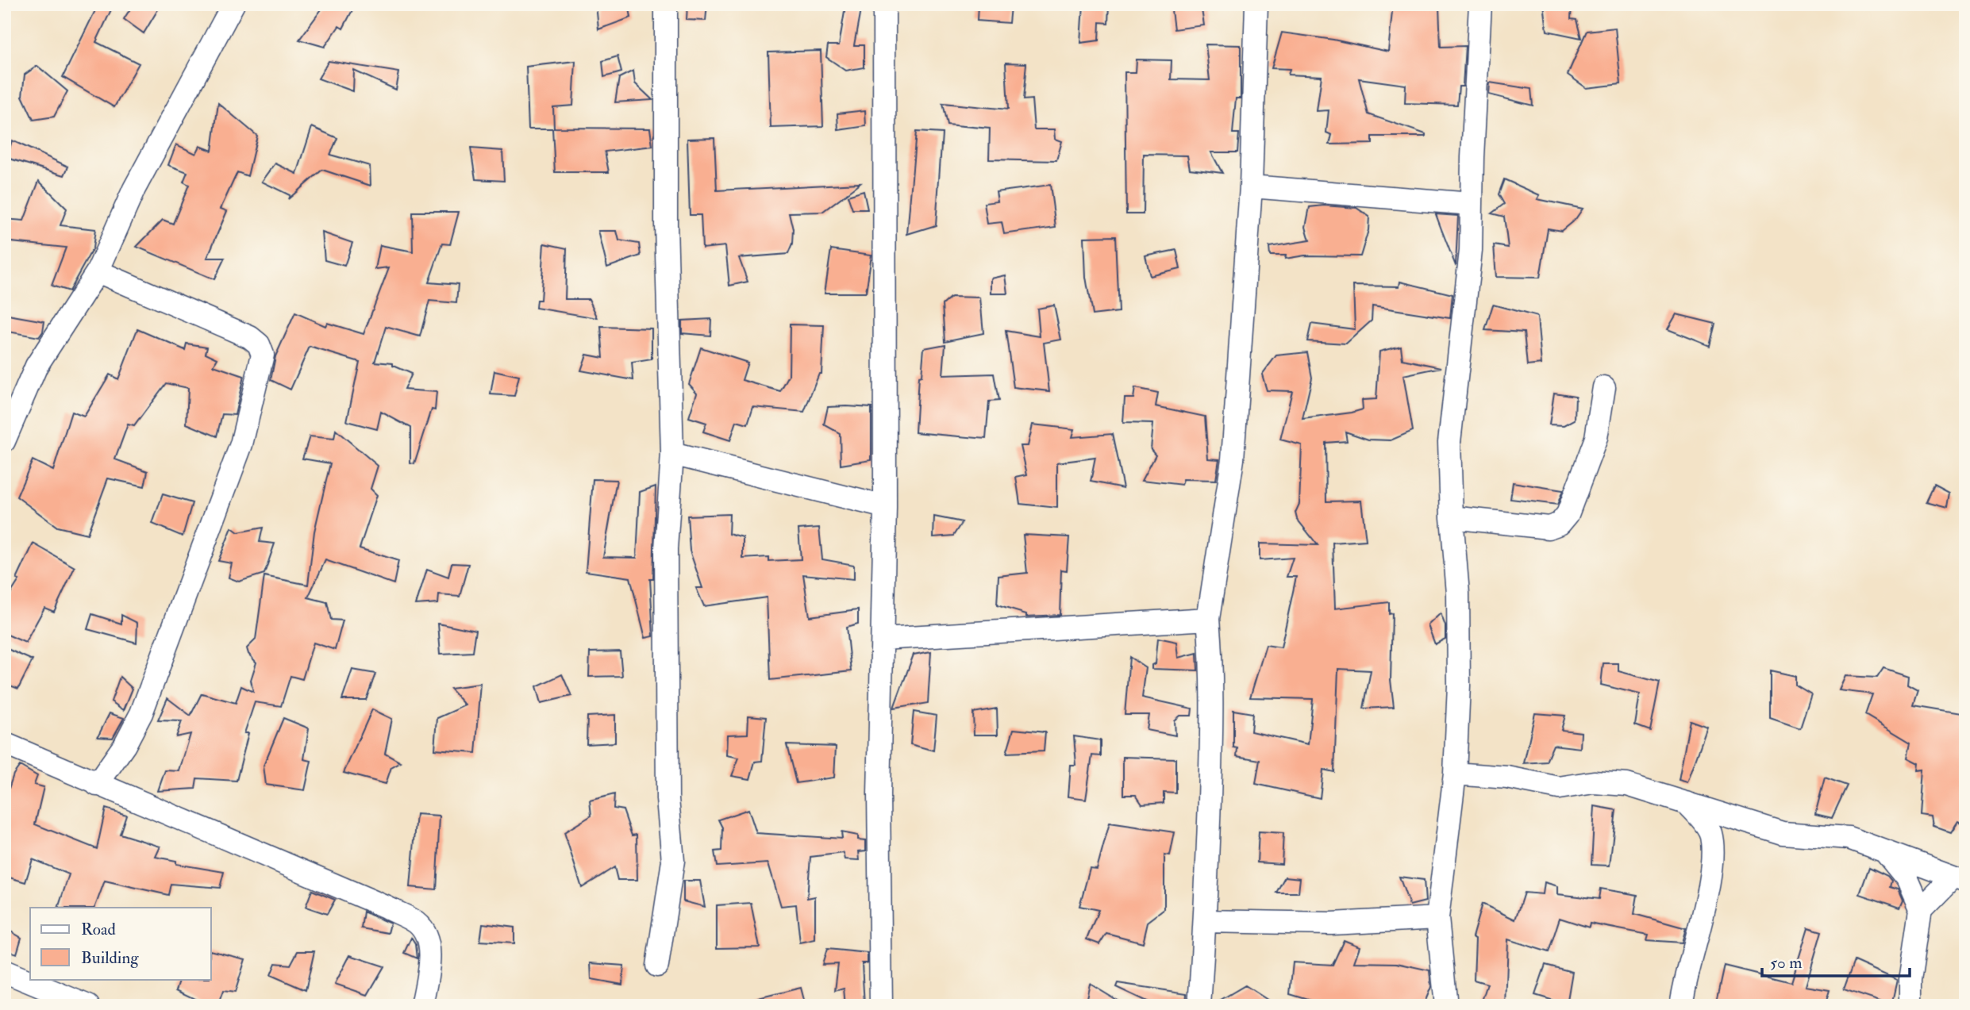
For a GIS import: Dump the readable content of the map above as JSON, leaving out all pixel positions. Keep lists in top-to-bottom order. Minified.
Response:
{"legend":["Road","Building"],"scale_bar":"50 m"}
